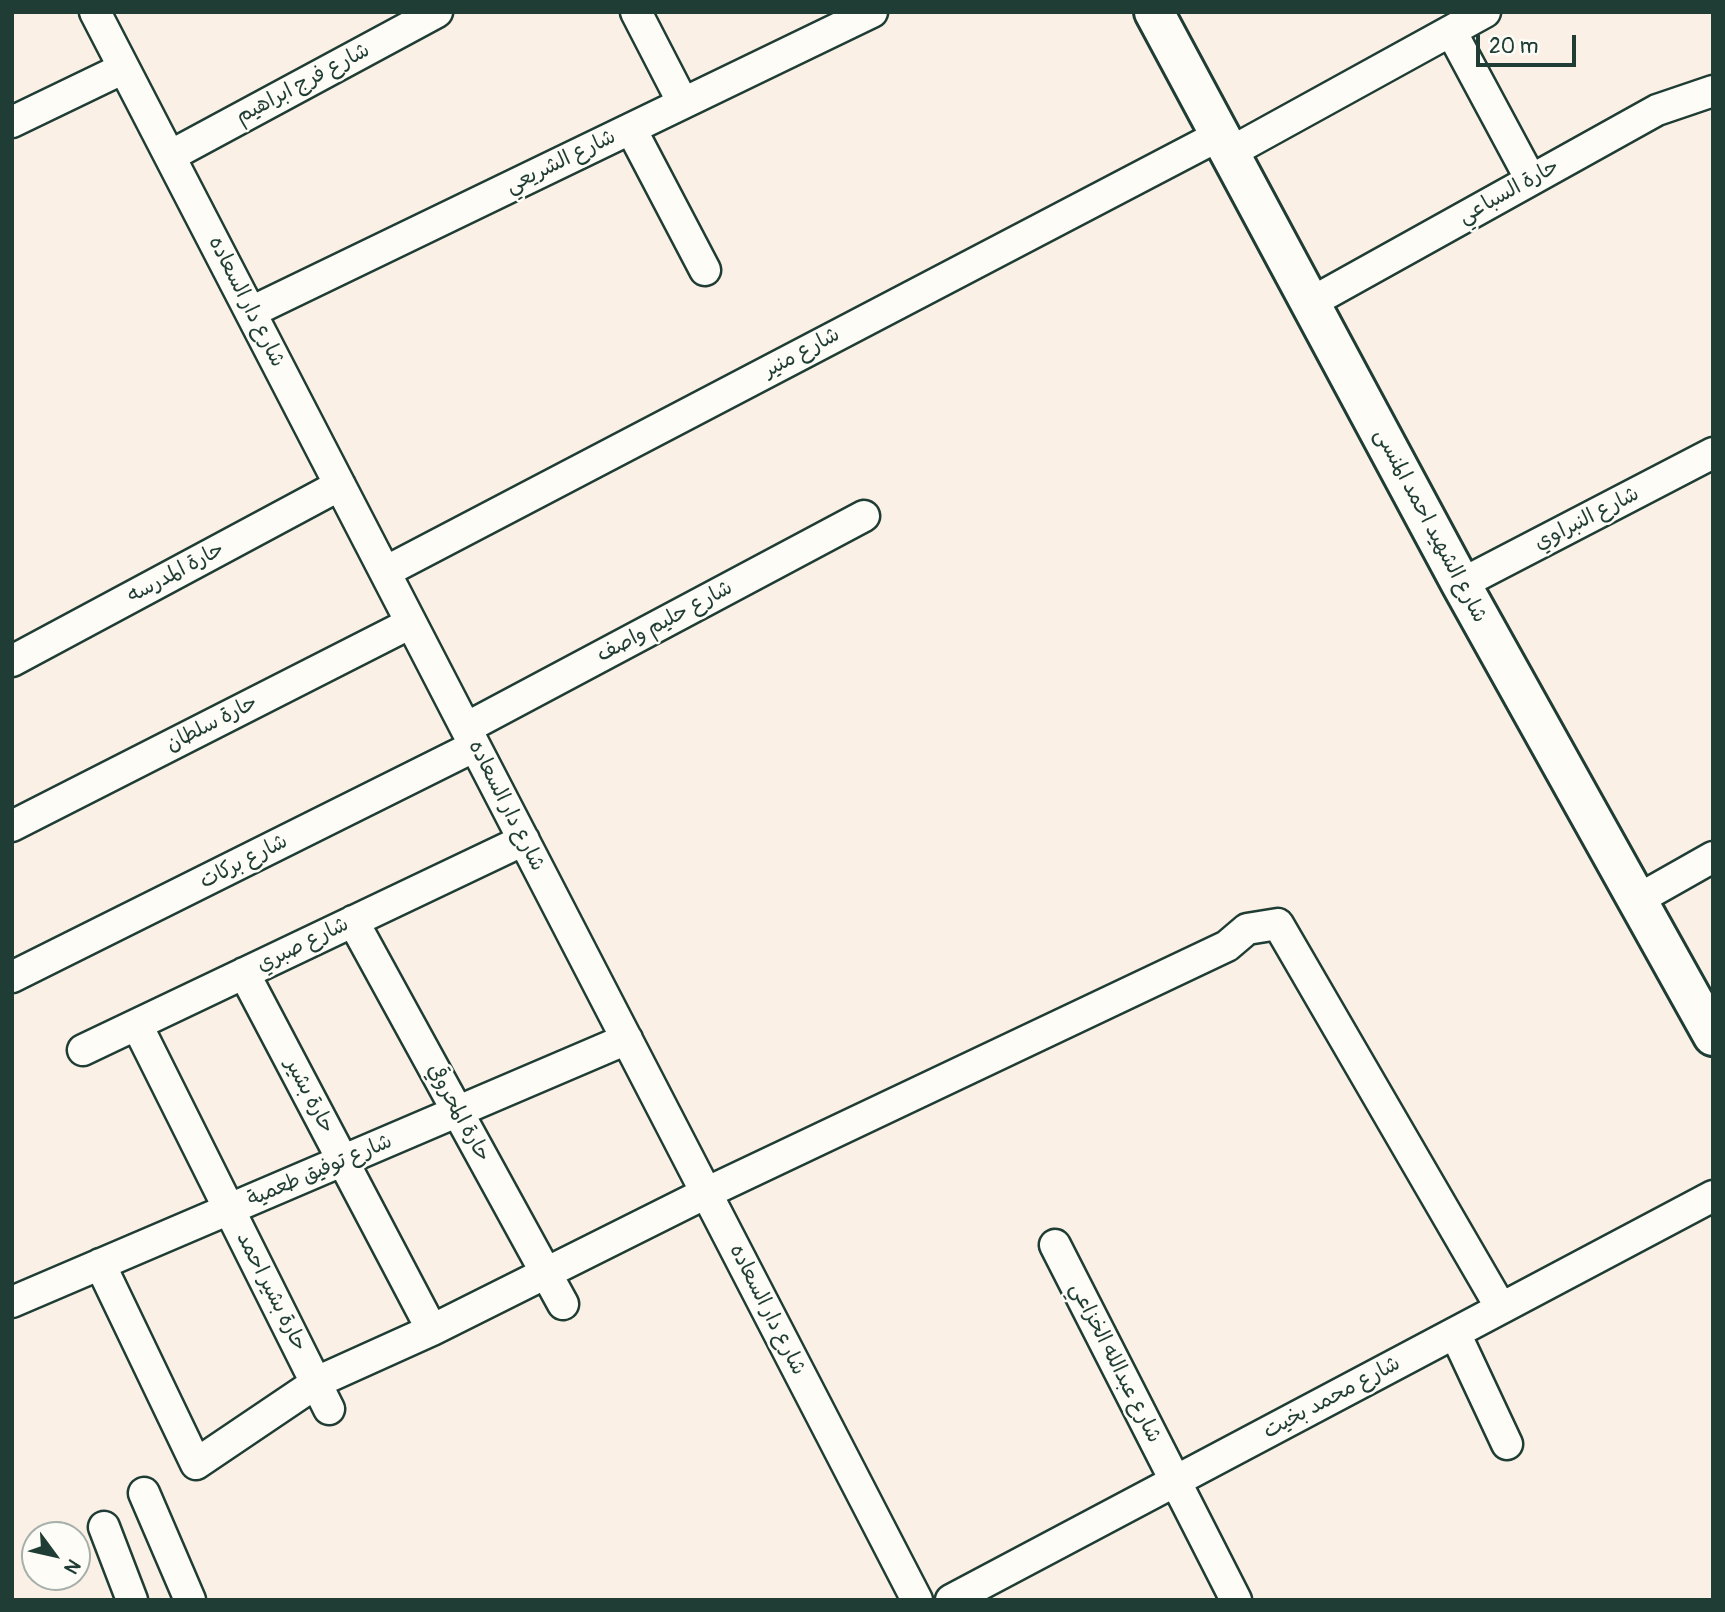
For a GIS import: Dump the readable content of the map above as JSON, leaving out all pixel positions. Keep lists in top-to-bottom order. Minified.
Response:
{"streets":{"main road":["شارع الشهيد احمد المنسى"],"street":["شارع فرج ابراهيم","شارع الشريعي","حارة السباعي","شارع دار السعاده","شارع منير","شارع النبراوي","حارة المدرسه","شارع حليم واصف","حارة سلطان","شارع بركات","شارع صبري","حارة بشير","حارة المحروقي","شارع توفيق طعمية","حارة بشير احمد","شارع عبدالله الخزاعي","شارع محمد بخيت"]},"crossings":[["شارع فرج ابراهيم","شارع دار السعاده"],["شارع الشريعي","شارع دار السعاده"],["حارة السباعي","شارع الشهيد احمد المنسى"],["شارع دار السعاده","شارع منير"],["شارع دار السعاده","حارة المدرسه"],["شارع دار السعاده","شارع حليم واصف"],["شارع دار السعاده","حارة سلطان"],["شارع دار السعاده","شارع بركات"],["شارع دار السعاده","شارع صبري"],["شارع دار السعاده","شارع توفيق طعمية"],["شارع منير","شارع الشهيد احمد المنسى"],["شارع النبراوي","شارع الشهيد احمد المنسى"],["شارع حليم واصف","شارع بركات"],["شارع صبري","حارة بشير"],["شارع صبري","حارة المحروقي"],["شارع صبري","حارة بشير احمد"],["حارة بشير","شارع توفيق طعمية"],["حارة المحروقي","شارع توفيق طعمية"],["شارع توفيق طعمية","حارة بشير احمد"],["شارع عبدالله الخزاعي","شارع محمد بخيت"]],"scale_bar":"20 m","north":"bottom right"}
